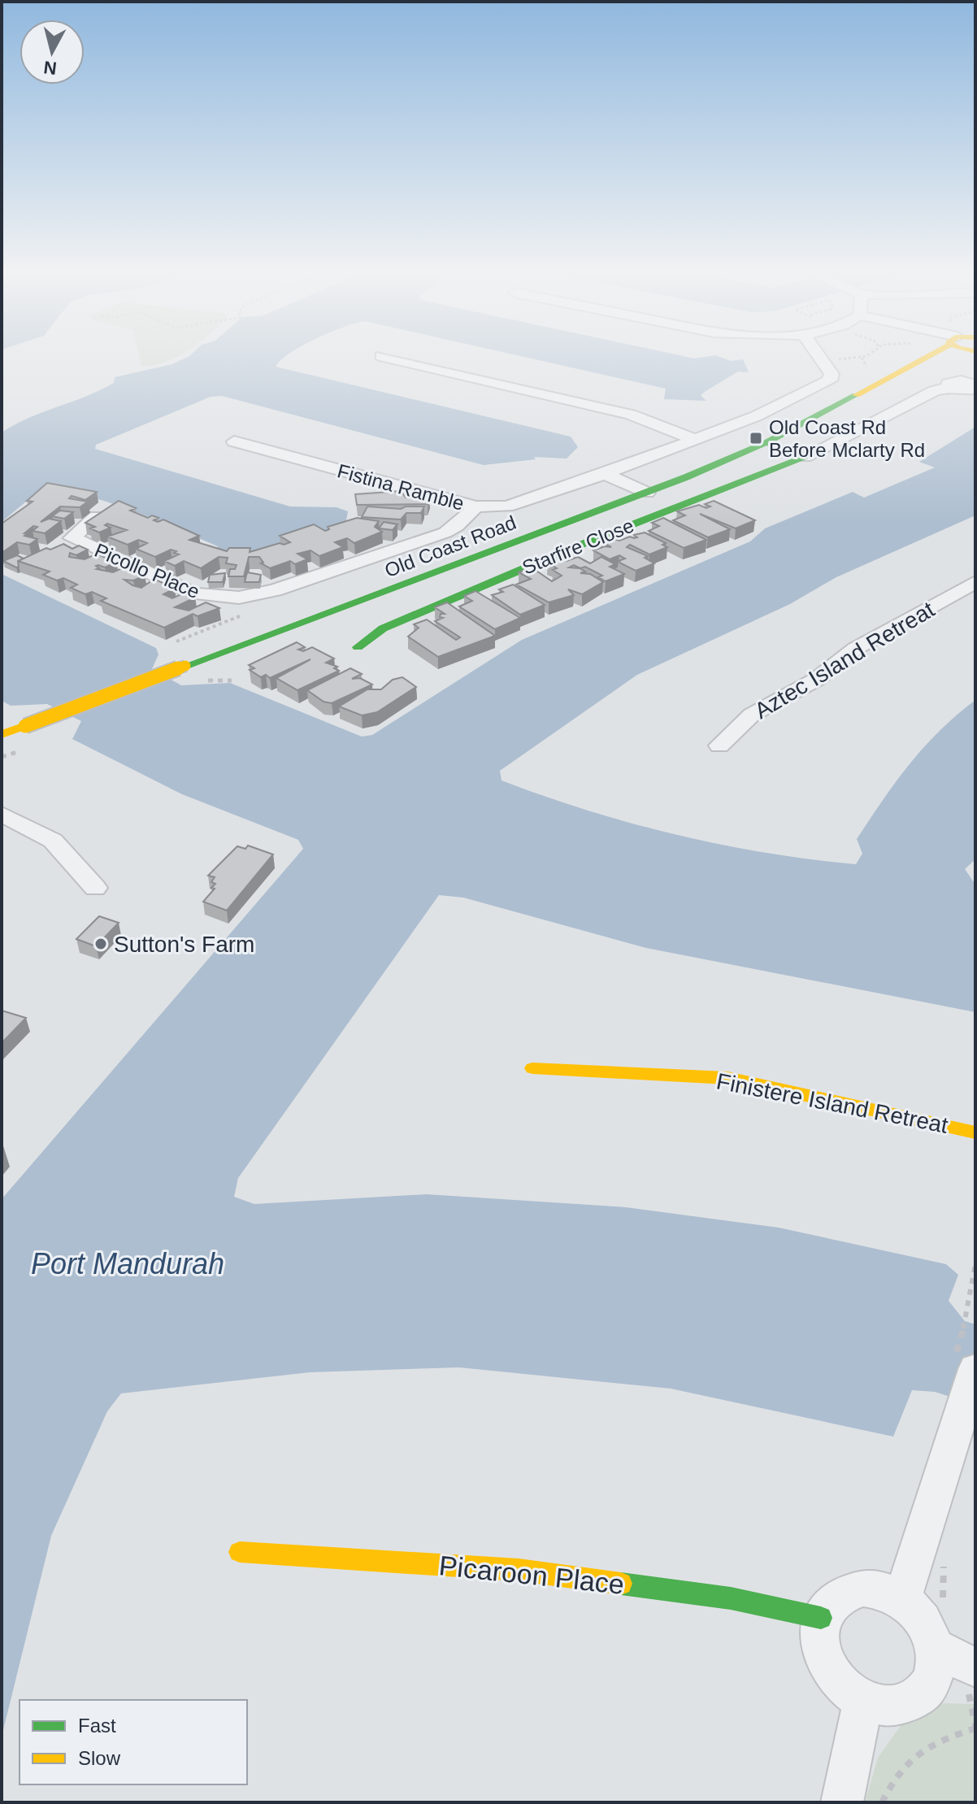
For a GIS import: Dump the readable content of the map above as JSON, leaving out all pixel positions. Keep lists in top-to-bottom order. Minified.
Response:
{"streets":{"main road":["Old Coast Road","Starfire Close","Finistere Island Retreat","Picaroon Place"],"street":["Fistina Ramble","Picollo Place","Aztec Island Retreat"]},"crossings":[["Fistina Ramble","Picollo Place"]],"water":["Port Mandurah"],"places":{"transit":["Old Coast Rd Before Mclarty Rd"],"other":["Sutton's Farm"]},"legend":["Fast","Slow"],"north":"bottom"}
